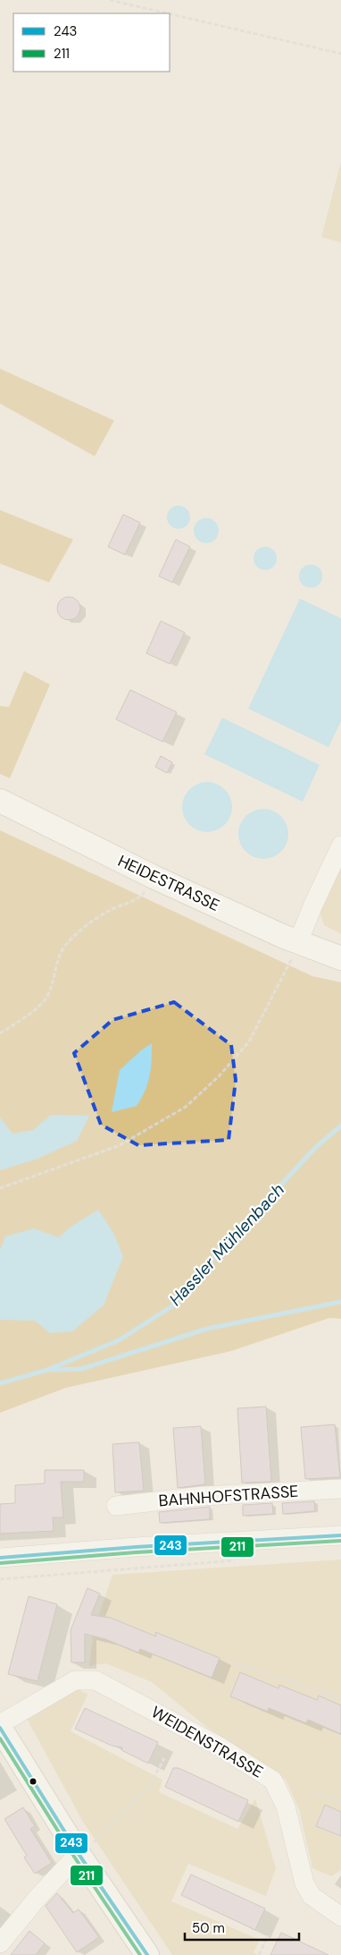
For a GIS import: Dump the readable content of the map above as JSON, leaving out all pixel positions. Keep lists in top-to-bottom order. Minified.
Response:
{"streets":{"main road":["HEIDESTRASSE"],"street":["BAHNHOFSTRASSE","WEIDENSTRASSE"]},"water":["Hassler Mühlenbach"],"lines":["transit line 243","transit line 211"],"legend":["243","211"],"scale_bar":"50 m"}
